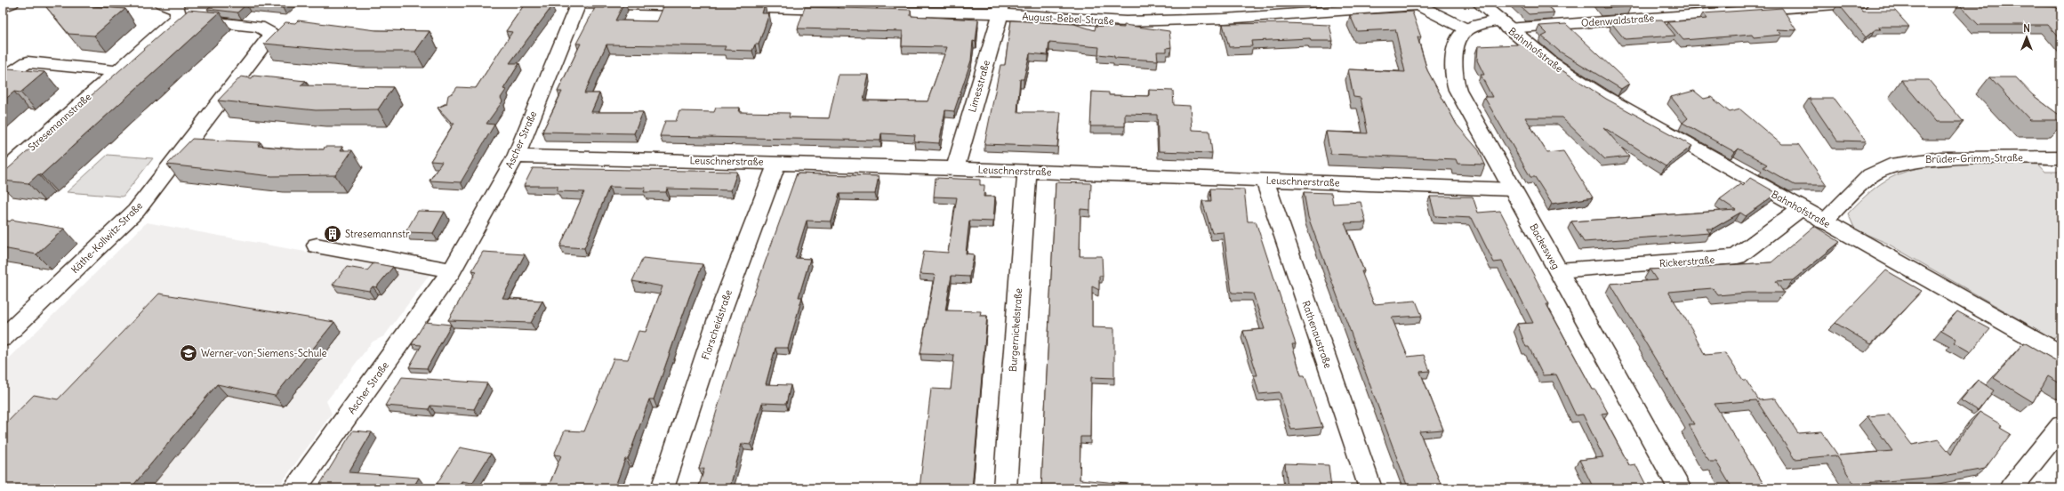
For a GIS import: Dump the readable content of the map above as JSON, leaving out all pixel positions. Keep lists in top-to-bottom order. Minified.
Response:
{"streets":{"street":["August-Bebel-Straße","Odenwaldstraße","Bahnhofstraße","Limesstraße","Stresemannstraße","Ascher Straße","Brüder-Grimm-Straße","Leuschnerstraße","Käthe-Kollwitz-Straße","Backesweg","Rickerstraße","Florscheidstraße","Burgernickelstraße","Rathenaustraße"]},"crossings":[["August-Bebel-Straße","Limesstraße"],["August-Bebel-Straße","Backesweg"],["Odenwaldstraße","Bahnhofstraße"],["Bahnhofstraße","Brüder-Grimm-Straße"],["Bahnhofstraße","Rickerstraße"],["Limesstraße","Leuschnerstraße"],["Stresemannstraße","Käthe-Kollwitz-Straße"],["Ascher Straße","Leuschnerstraße"],["Leuschnerstraße","Backesweg"],["Leuschnerstraße","Florscheidstraße"],["Leuschnerstraße","Burgernickelstraße"],["Leuschnerstraße","Rathenaustraße"],["Backesweg","Rickerstraße"]],"places":{"building":["Stresemannstr"],"school or university":["Werner-von-Siemens-Schule"]},"north":"top"}
